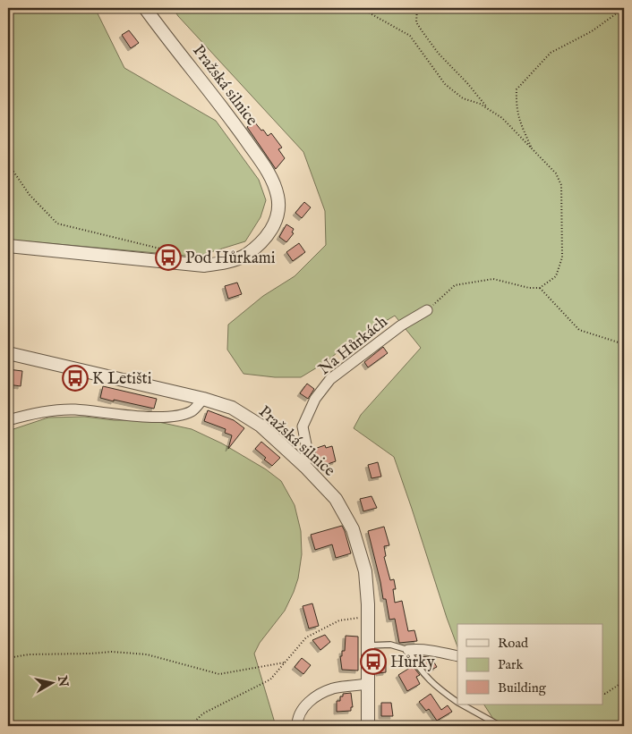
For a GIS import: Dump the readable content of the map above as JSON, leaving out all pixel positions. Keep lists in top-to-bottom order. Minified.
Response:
{"streets":{"street":["Pražská silnice","Na Hůrkách"]},"crossings":[["Pražská silnice","Na Hůrkách"]],"places":{"bus stop":["Pod Hůrkami","K Letišti","Hůrky"]},"legend":["Road","Park","Building"],"north":"right"}
